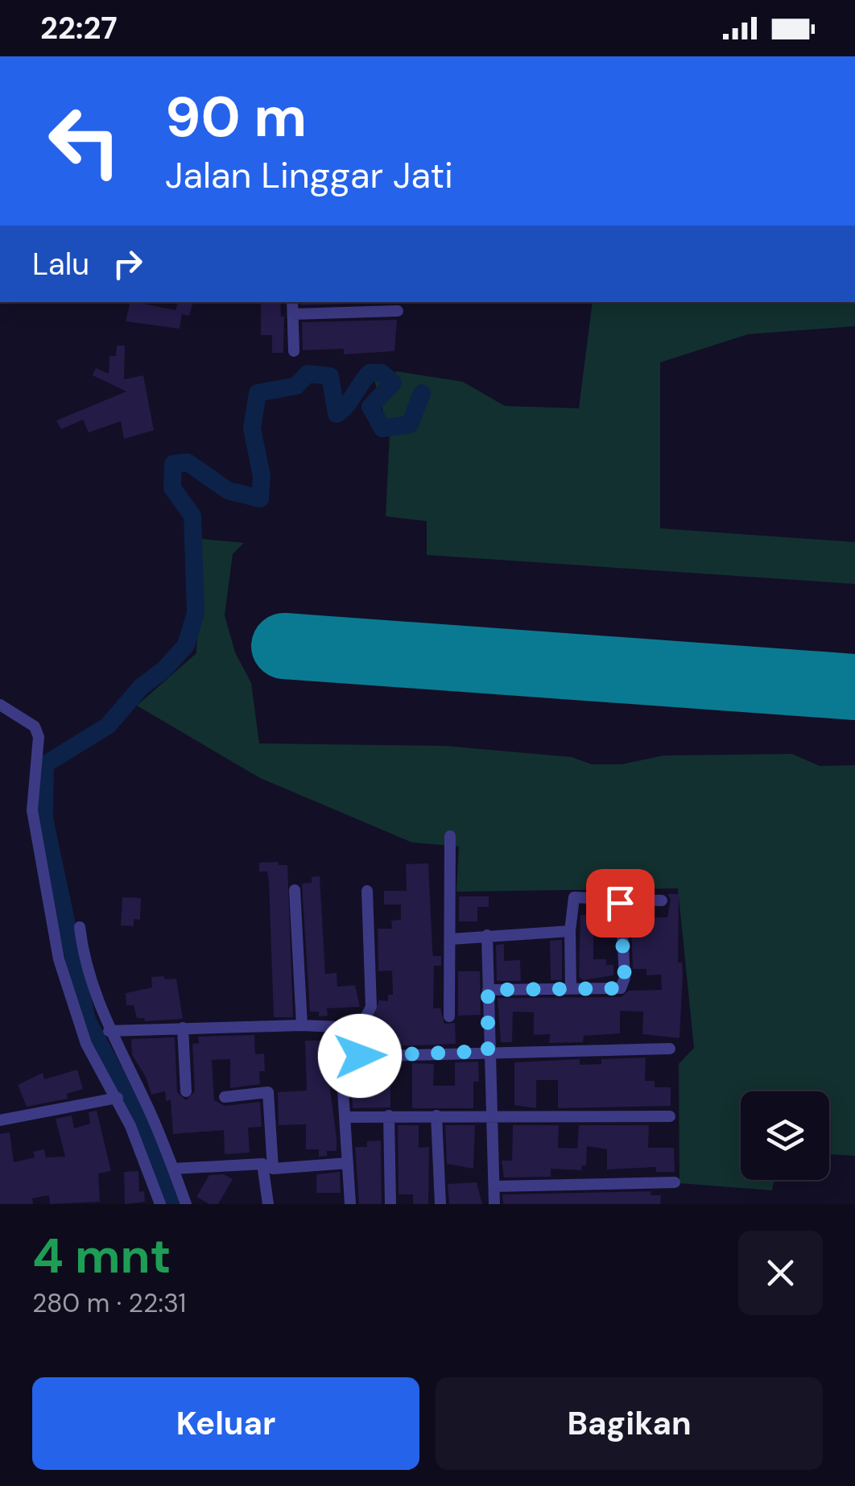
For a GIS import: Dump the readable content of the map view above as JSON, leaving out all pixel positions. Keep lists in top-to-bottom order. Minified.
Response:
{"page":{"status":"22:27","turn":["90 m","Jalan Linggar Jati"],"then":"Lalu","heading":["4 mnt","280 m · 22:31"],"buttons":["Keluar","Bagikan"]}}
